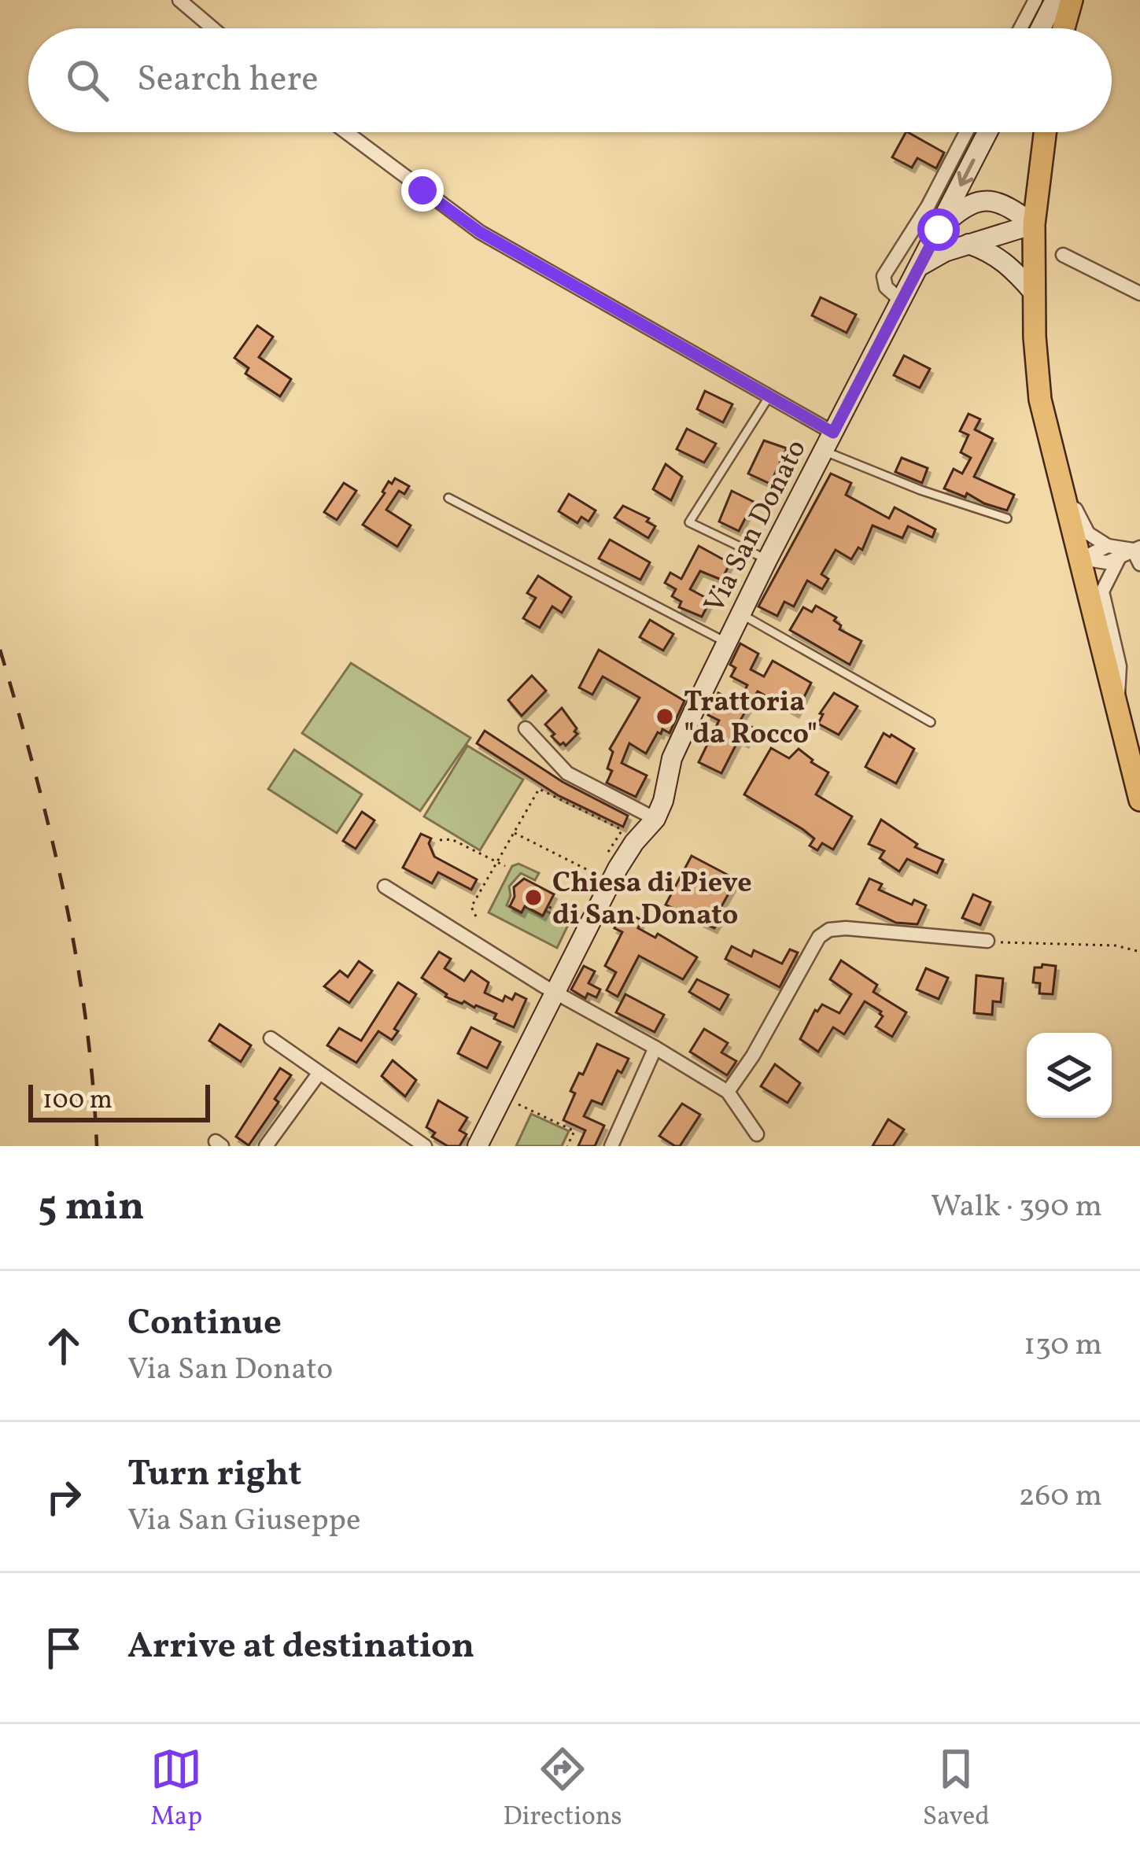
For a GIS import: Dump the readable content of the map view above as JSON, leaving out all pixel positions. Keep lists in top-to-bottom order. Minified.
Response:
{"streets":{"street":["Via San Donato"]},"places":["Trattoria \"da Rocco\"","Chiesa di Pieve di San Donato"],"scale_bar":"100 m","page":{"search":"Search here","scale":"100 m","heading":["5 min","Walk · 390 m"],"list":[["Continue","Via San Donato","130 m"],["Turn right","Via San Giuseppe","260 m"],"Arrive at destination"],"nav":["Map","Directions","Saved"]}}
